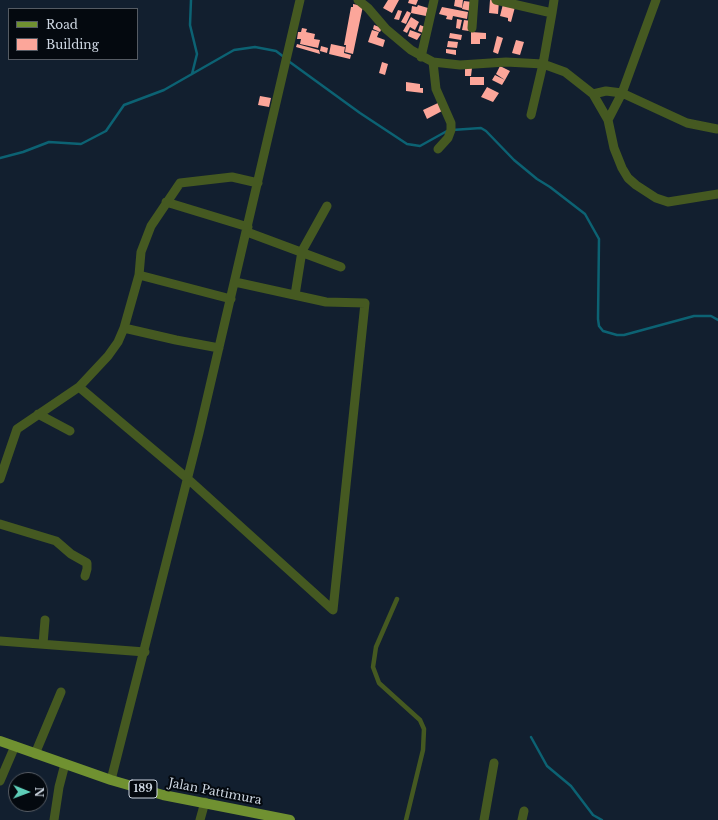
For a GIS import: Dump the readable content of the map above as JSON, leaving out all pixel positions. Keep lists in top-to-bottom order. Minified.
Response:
{"streets":{"main road":["189","Jalan Pattimura"]},"legend":["Road","Building"],"north":"right"}
